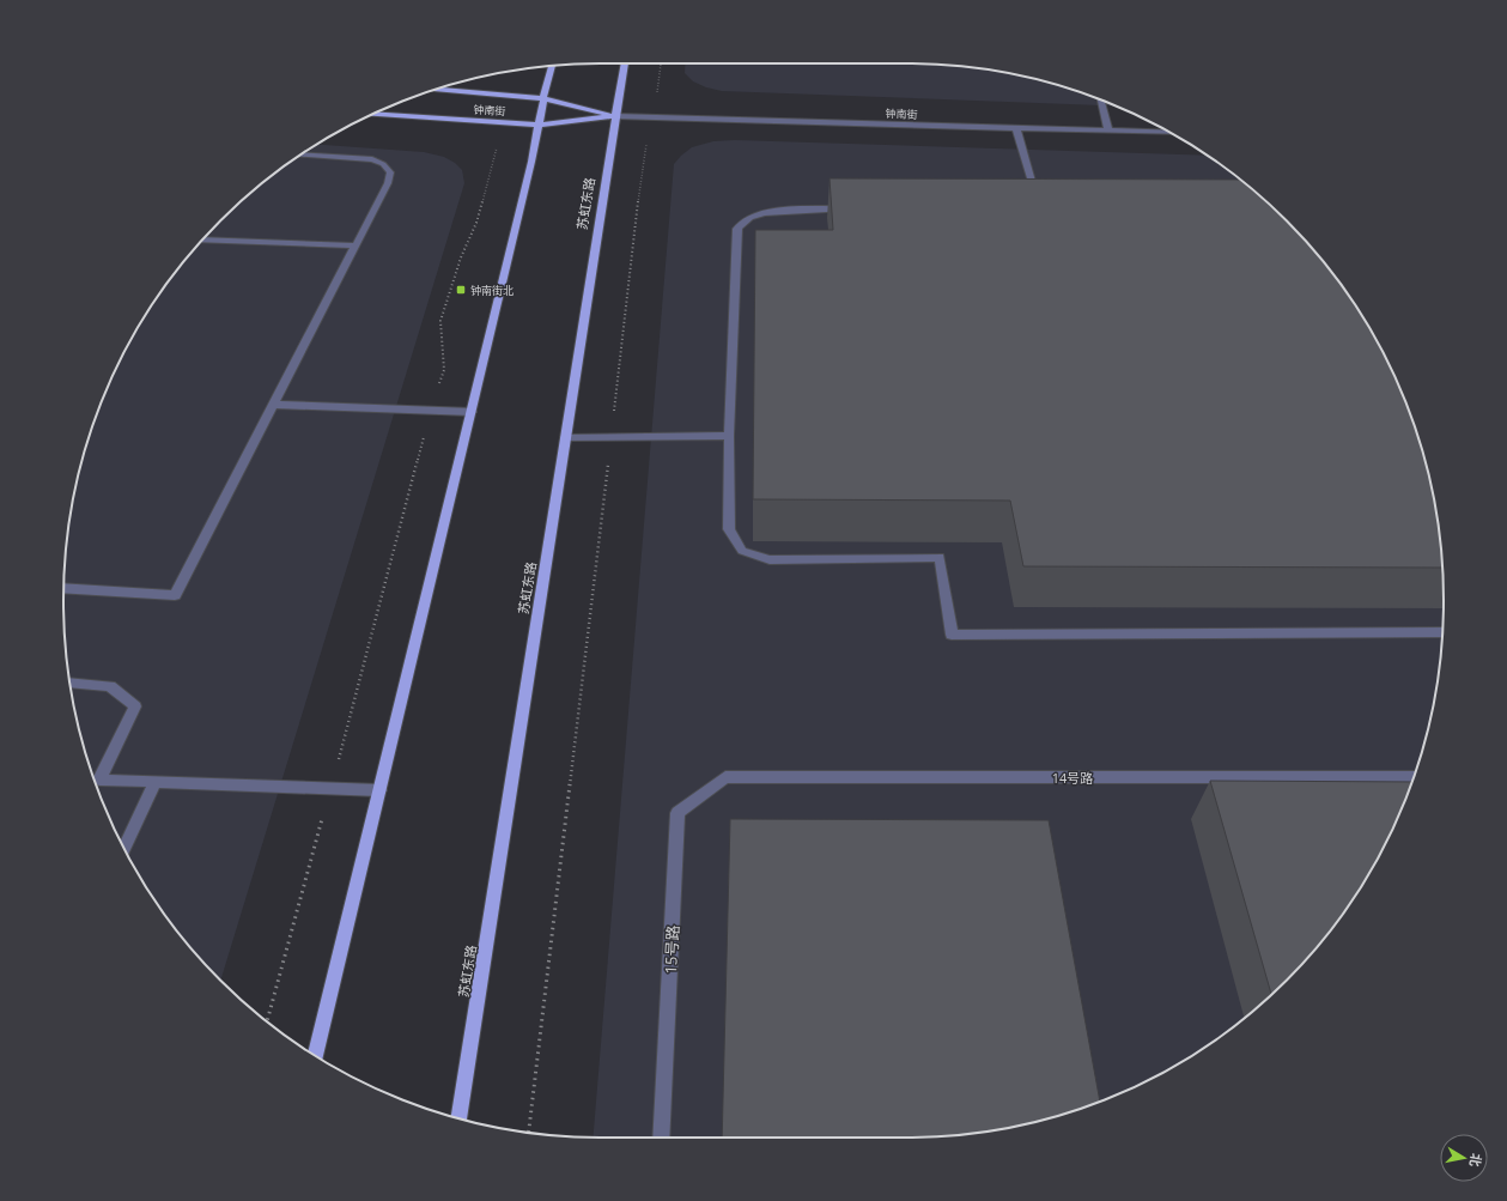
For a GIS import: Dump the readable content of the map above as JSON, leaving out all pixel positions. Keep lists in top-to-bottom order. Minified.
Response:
{"streets":{"main road":["钟南街","苏虹东路"],"street":["14号路","15号路"]},"crossings":[["钟南街","苏虹东路"],["14号路","15号路"]],"places":{"transit":["钟南街北"]},"north":"right"}
